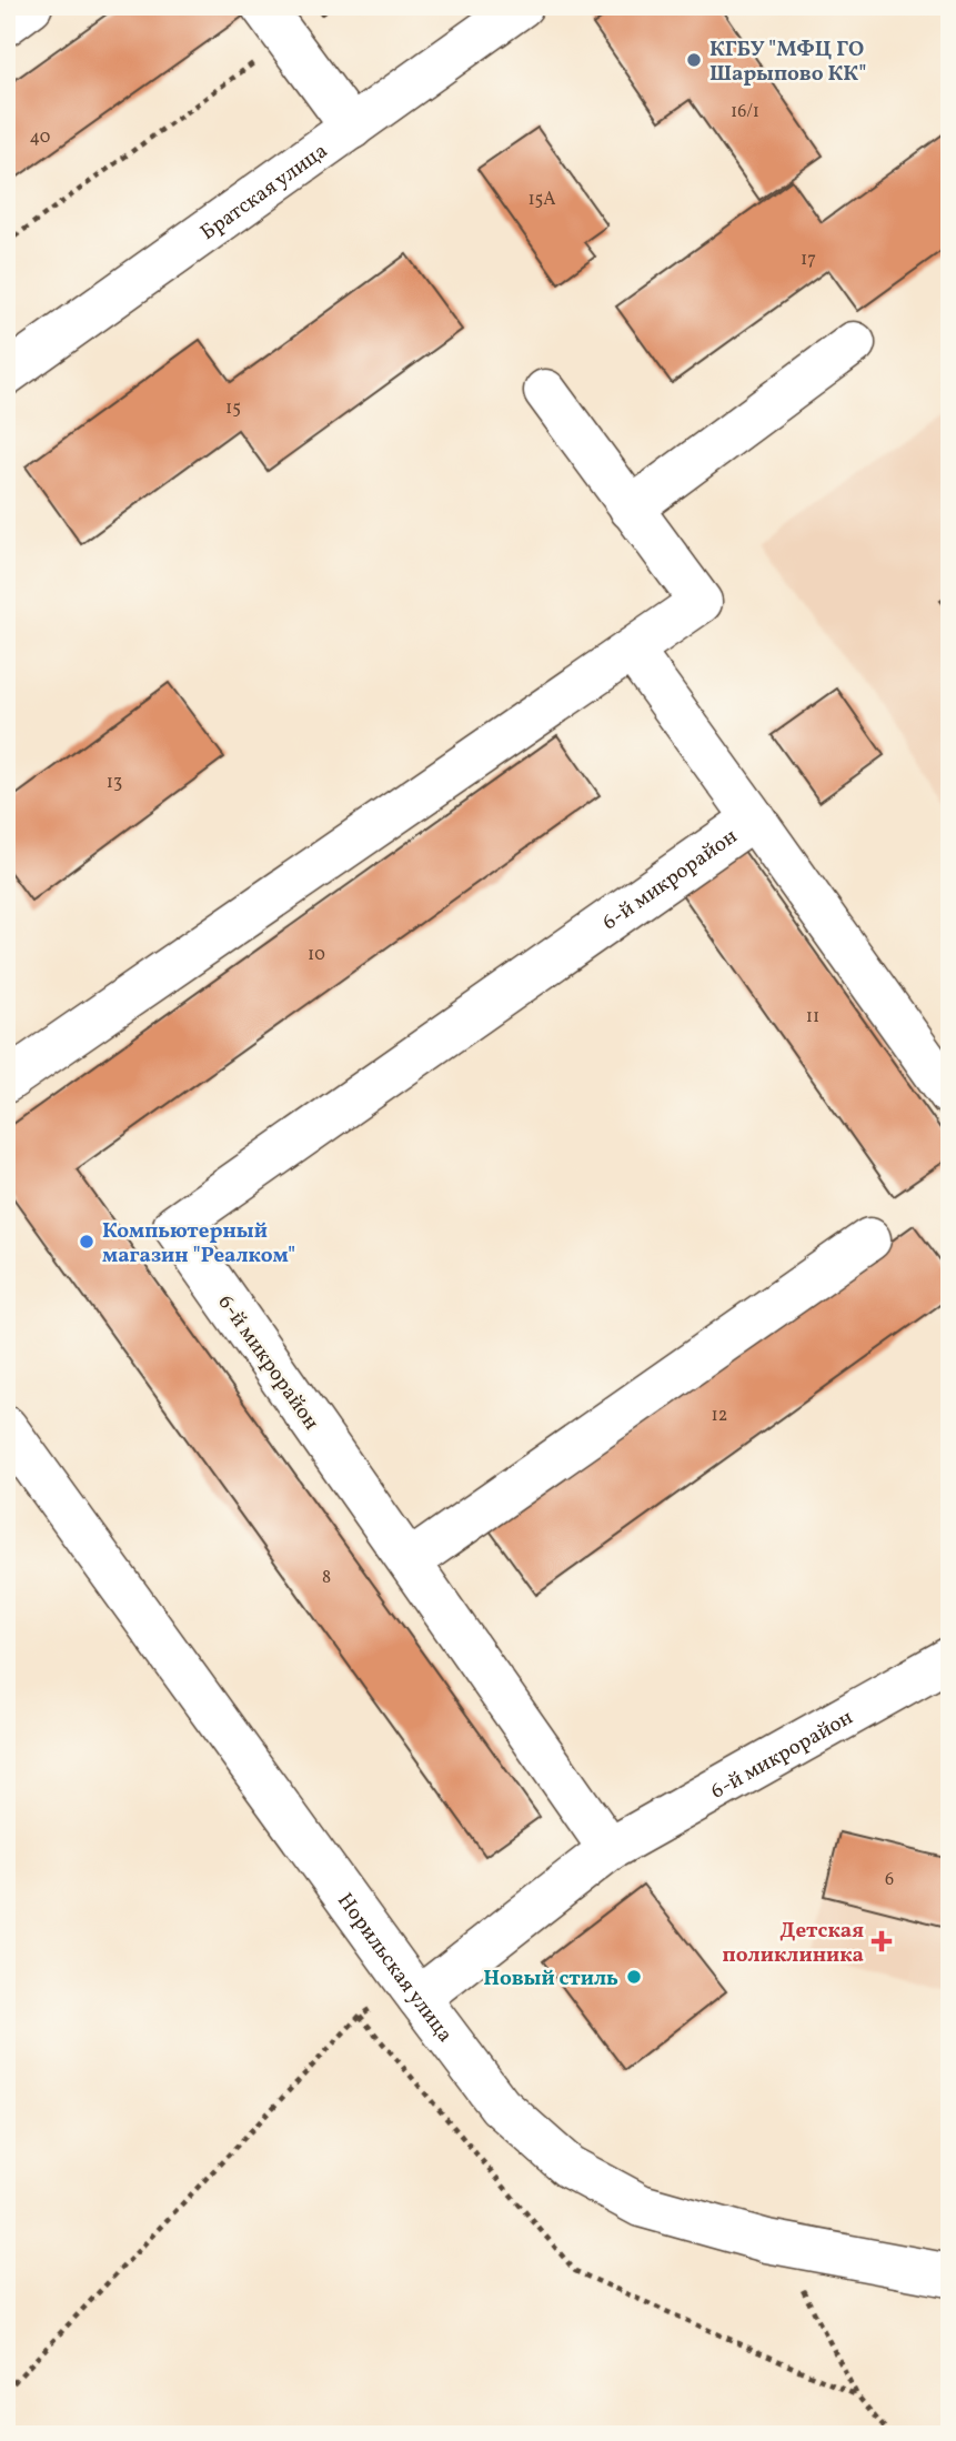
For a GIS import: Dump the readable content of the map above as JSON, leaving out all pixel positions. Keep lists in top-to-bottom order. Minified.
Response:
{"streets":{"street":["Братская улица","6-й микрорайон","Норильская улица"]},"crossings":[["6-й микрорайон","Норильская улица"]],"places":{"other":["КГБУ \"МФЦ ГО Шарыпово КК\"","Компьютерный магазин \"Реалком\"","Новый стиль"],"health":["Детская поликлиника"]},"house_numbers":["16/1","40","15А","17","15","13","10","11","12","8","6"]}
